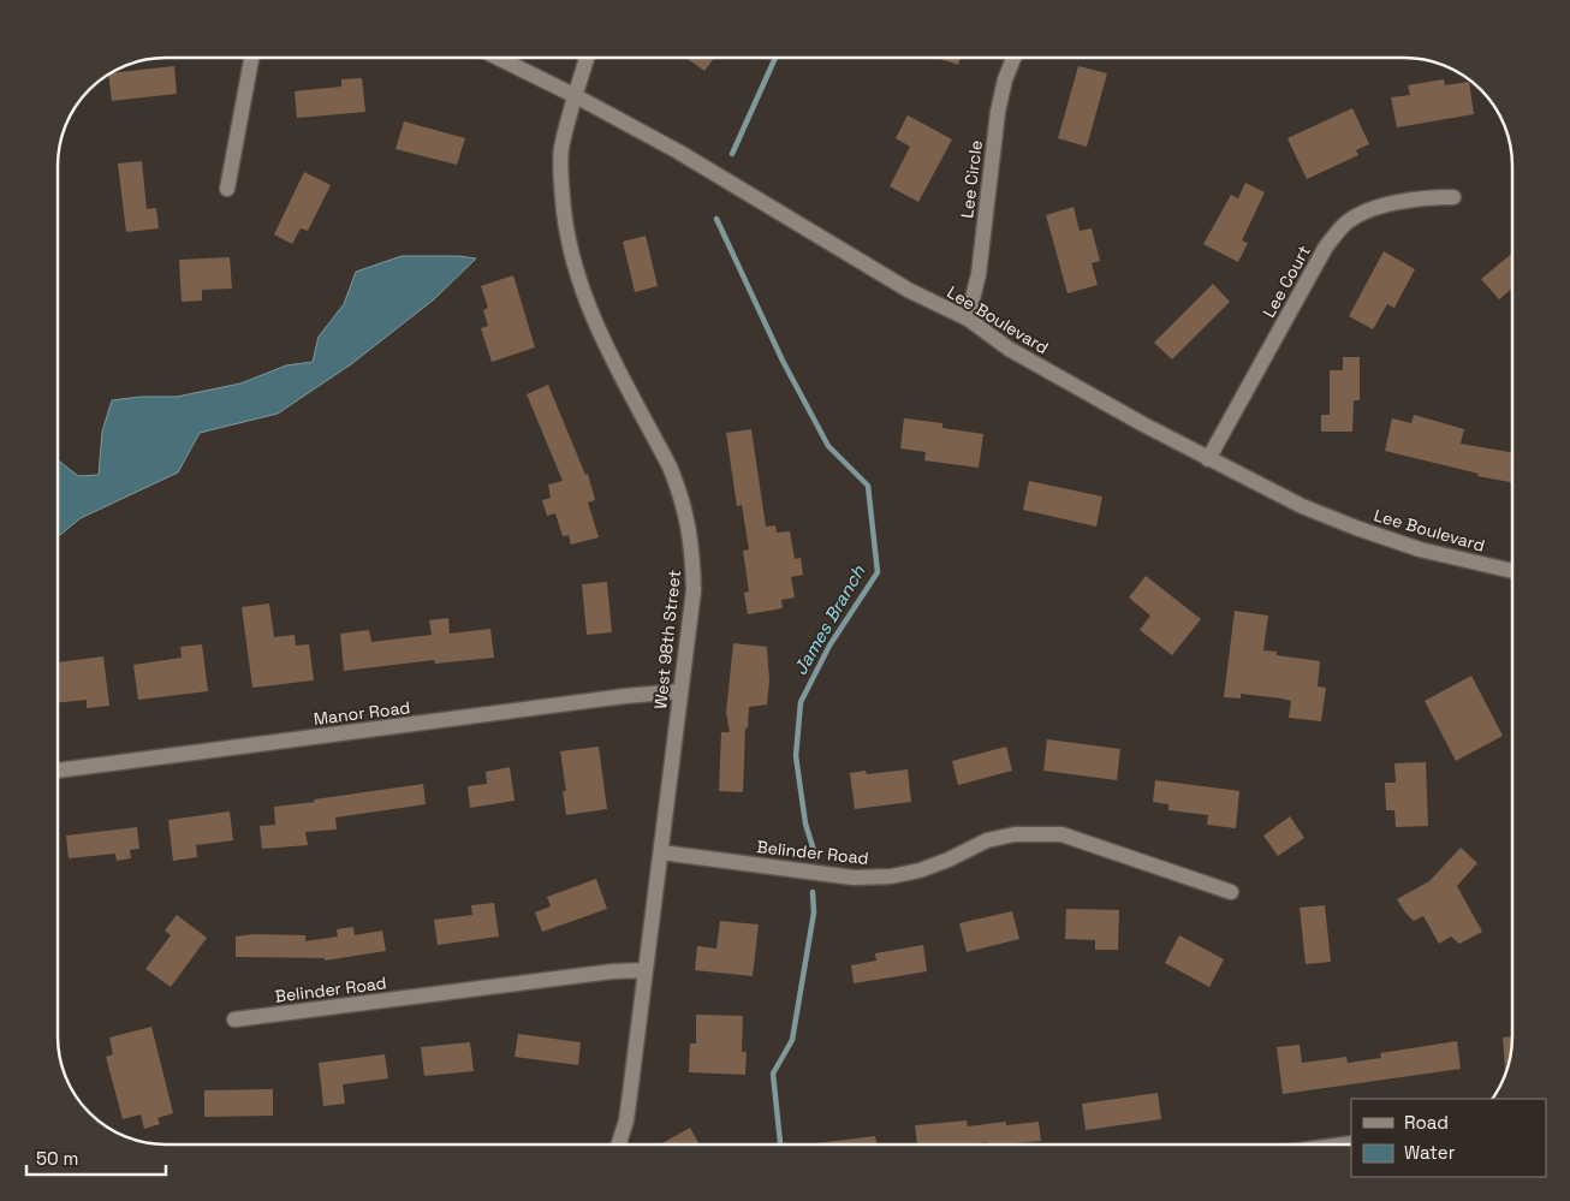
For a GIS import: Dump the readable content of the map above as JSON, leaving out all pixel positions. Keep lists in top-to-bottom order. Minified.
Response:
{"streets":{"street":["Lee Circle","Lee Court","Lee Boulevard","West 98th Street","Manor Road","Belinder Road"]},"crossings":[["Lee Circle","Lee Boulevard"],["Lee Court","Lee Boulevard"],["Lee Boulevard","West 98th Street"],["West 98th Street","Manor Road"],["West 98th Street","Belinder Road"]],"water":["James Branch"],"legend":["Road","Water"],"scale_bar":"50 m"}
